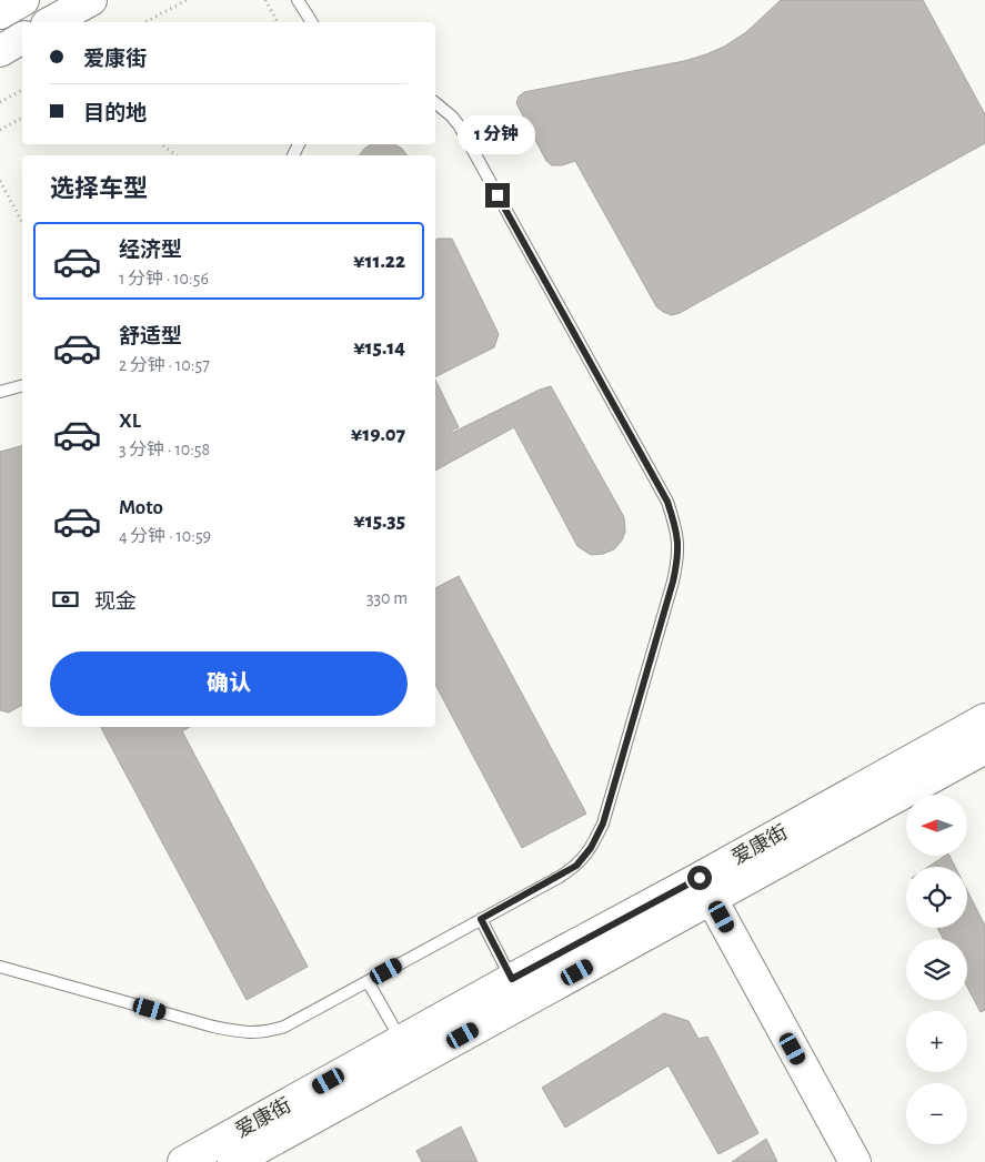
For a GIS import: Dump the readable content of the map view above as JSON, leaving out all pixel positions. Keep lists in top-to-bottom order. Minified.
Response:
{"streets":{"street":["爱康街"]},"north":"left","page":{"banner":["爱康街","目的地"],"bubble":"1 分钟","heading":"选择车型","list":[{"name":"经济型","note":"1 分钟 · 10:56","value":"¥11.22"},{"name":"舒适型","note":"2 分钟 · 10:57","value":"¥15.14"},{"name":"XL","note":"3 分钟 · 10:58","value":"¥19.07"},{"name":"Moto","note":"4 分钟 · 10:59","value":"¥15.35"}],"pay":["现金","330 m"],"buttons":"确认","map_buttons":["+","−"]}}
